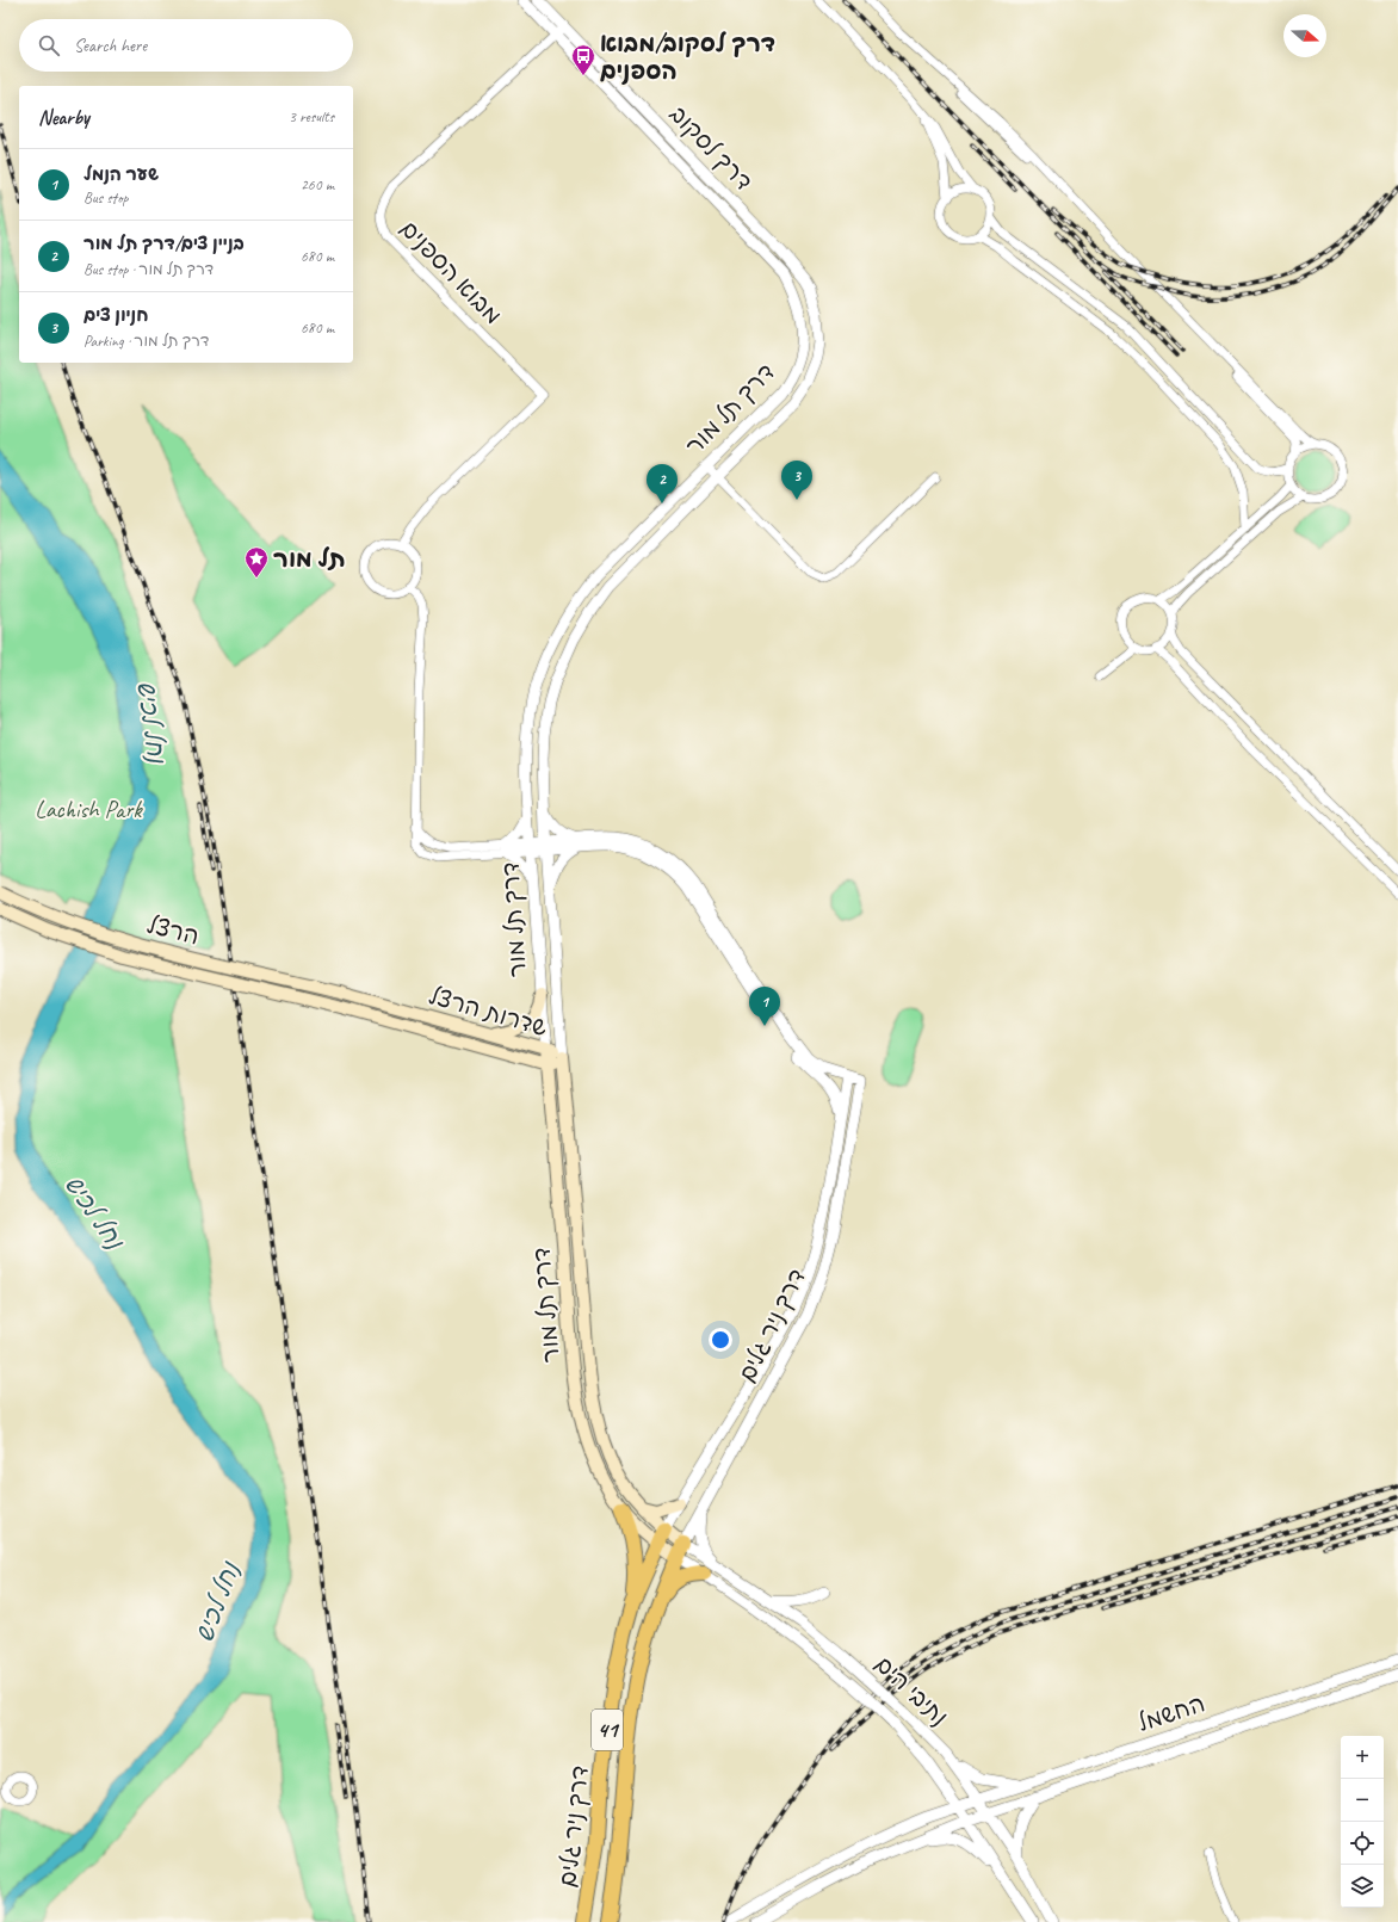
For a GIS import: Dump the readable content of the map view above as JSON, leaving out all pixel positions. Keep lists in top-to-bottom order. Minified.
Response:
{"streets":{"highway":["דרך ניר גלים","41"],"main road":["דרך תל מור","הרצל","שדרות הרצל"],"street":["דרך לסקוב","מבוא הספנים","נתיבי הים","החשמל"]},"crossings":[["דרך לסקוב","מבוא הספנים"],["דרך לסקוב","דרך תל מור"],["דרך תל מור","שדרות הרצל"],["דרך תל מור","דרך ניר גלים"],["דרך תל מור","נתיבי הים"],["דרך תל מור","41"],["הרצל","שדרות הרצל"],["דרך ניר גלים","נתיבי הים"],["דרך ניר גלים","41"],["נתיבי הים","החשמל"],["נתיבי הים","41"]],"water":["נחל לכיש"],"parks":["Lachish Park"],"places":{"bus stop":["דרך לסקוב/מבוא הספנים"],"place":["תל מור"]},"north":"right","page":{"search":"Search here","heading":["Nearby","3 results"],"list":[{"mark":"1","name":"שער הנמל","note":"Bus stop","value":"260 m"},{"mark":"2","name":"בניין צים/דרך תל מור","note":"Bus stop · דרך תל מור","value":"680 m"},{"mark":"3","name":"חניון צים","note":"Parking · דרך תל מור","value":"680 m"}],"pins":["3","2","1"],"map_buttons":["+","−"]}}
